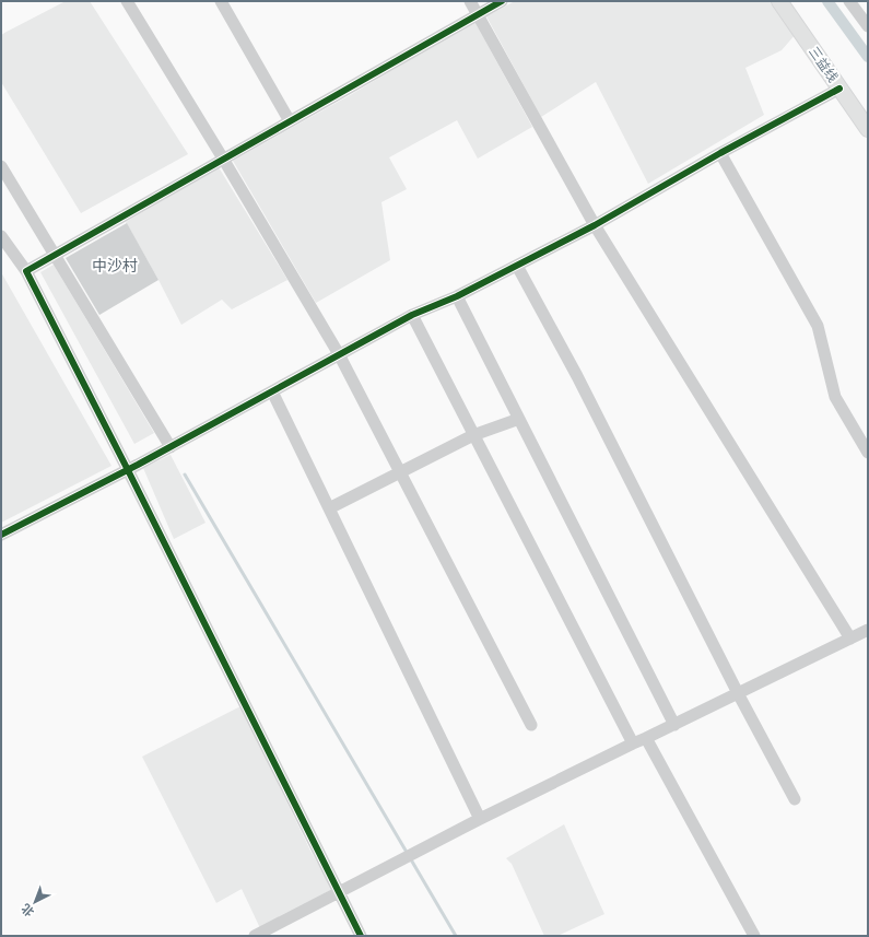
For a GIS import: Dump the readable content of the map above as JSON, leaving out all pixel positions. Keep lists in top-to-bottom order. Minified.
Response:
{"streets":{"main road":["三益线"]},"districts":["中沙村"],"north":"bottom left"}
